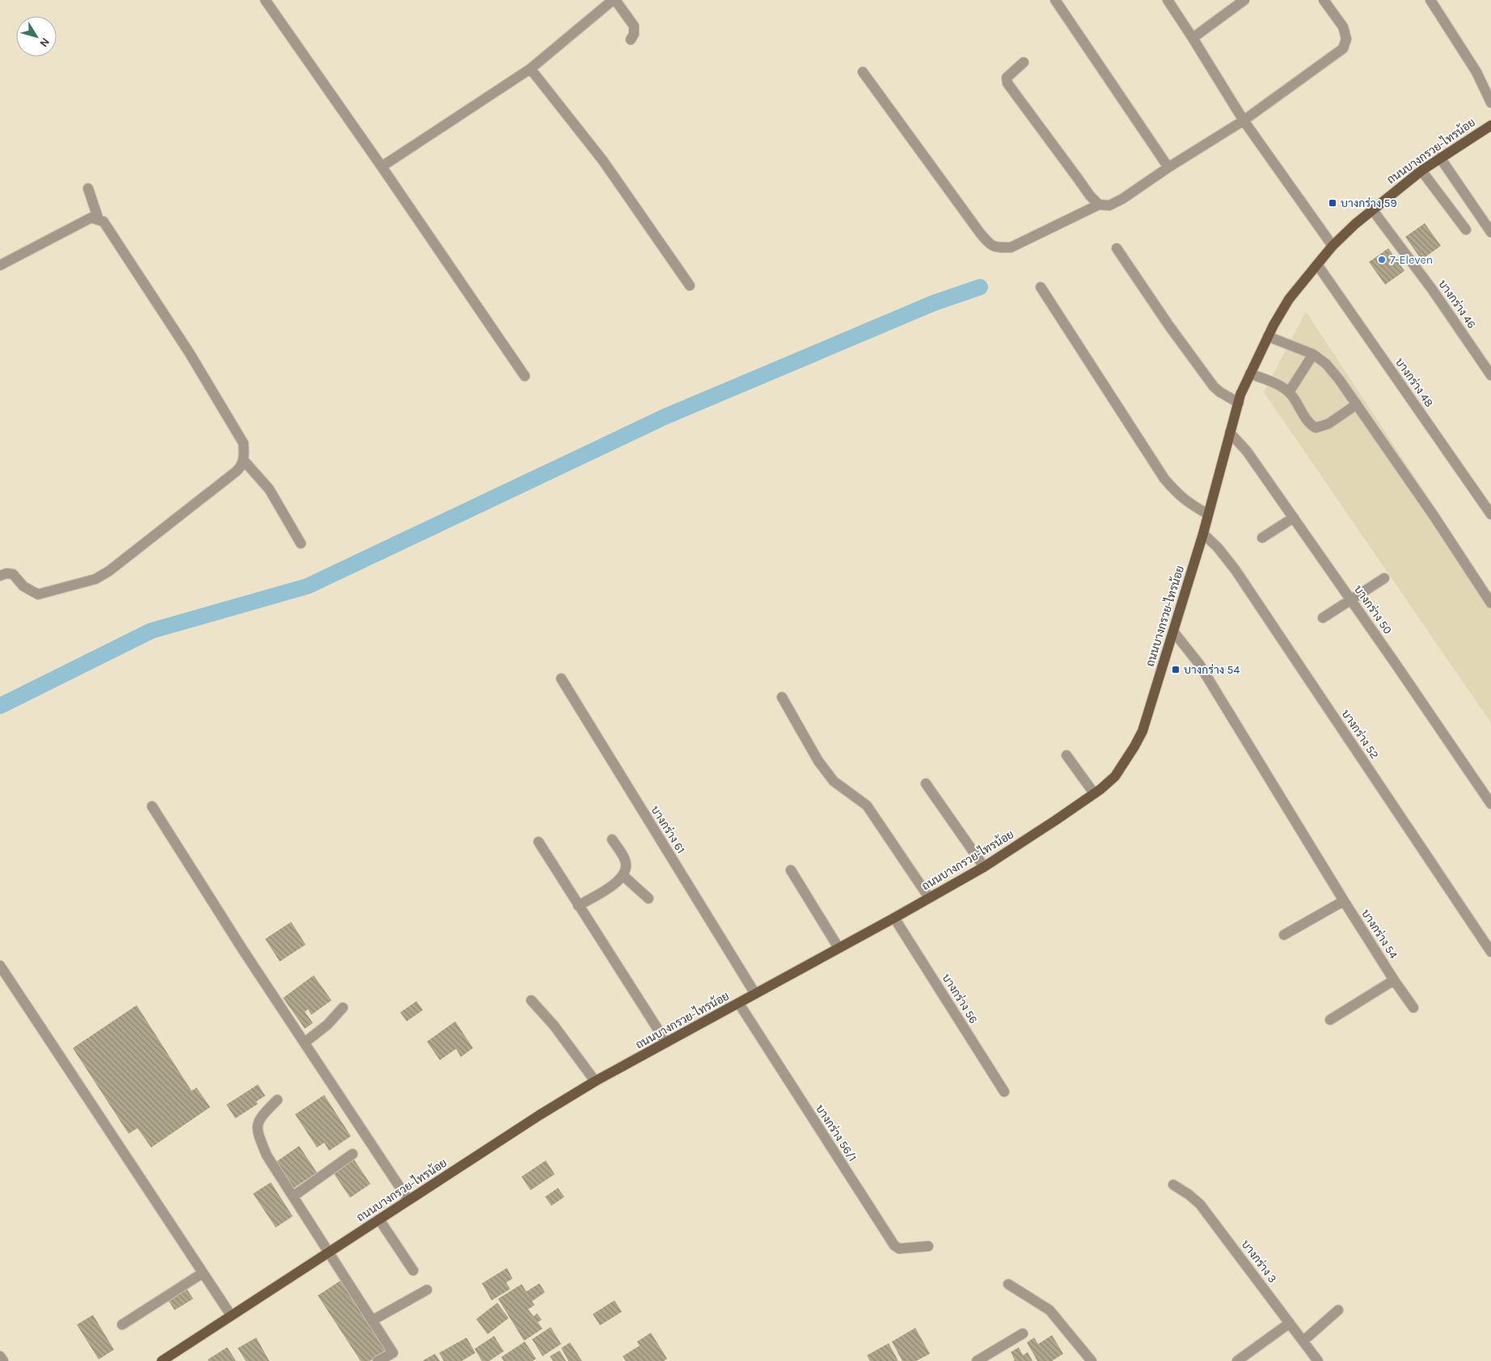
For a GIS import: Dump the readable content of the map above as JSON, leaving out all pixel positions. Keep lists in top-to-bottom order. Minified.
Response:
{"streets":{"main road":["ถนนบางกรวย-ไทรน้อย"],"street":["บางกร่าง 46","บางกร่าง 48","บางกร่าง 50","บางกร่าง 52","บางกร่าง 61","บางกร่าง 54","บางกร่าง 56","บางกร่าง 56/1","บางกร่าง 3"]},"crossings":[["ถนนบางกรวย-ไทรน้อย","บางกร่าง 46"],["ถนนบางกรวย-ไทรน้อย","บางกร่าง 48"],["ถนนบางกรวย-ไทรน้อย","บางกร่าง 50"],["ถนนบางกรวย-ไทรน้อย","บางกร่าง 52"],["ถนนบางกรวย-ไทรน้อย","บางกร่าง 61"],["ถนนบางกรวย-ไทรน้อย","บางกร่าง 54"],["ถนนบางกรวย-ไทรน้อย","บางกร่าง 56"],["ถนนบางกรวย-ไทรน้อย","บางกร่าง 56/1"]],"places":{"transit":["บางกร่าง 59","บางกร่าง 54"],"other":["7-Eleven"]},"north":"bottom right"}
